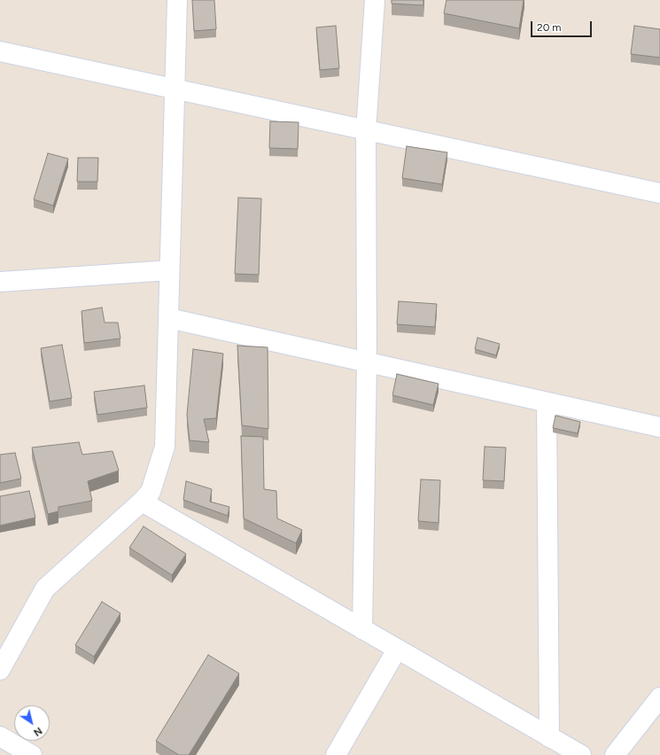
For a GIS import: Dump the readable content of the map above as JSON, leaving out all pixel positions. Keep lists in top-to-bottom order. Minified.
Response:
{"scale_bar":"20 m","north":"bottom right"}
